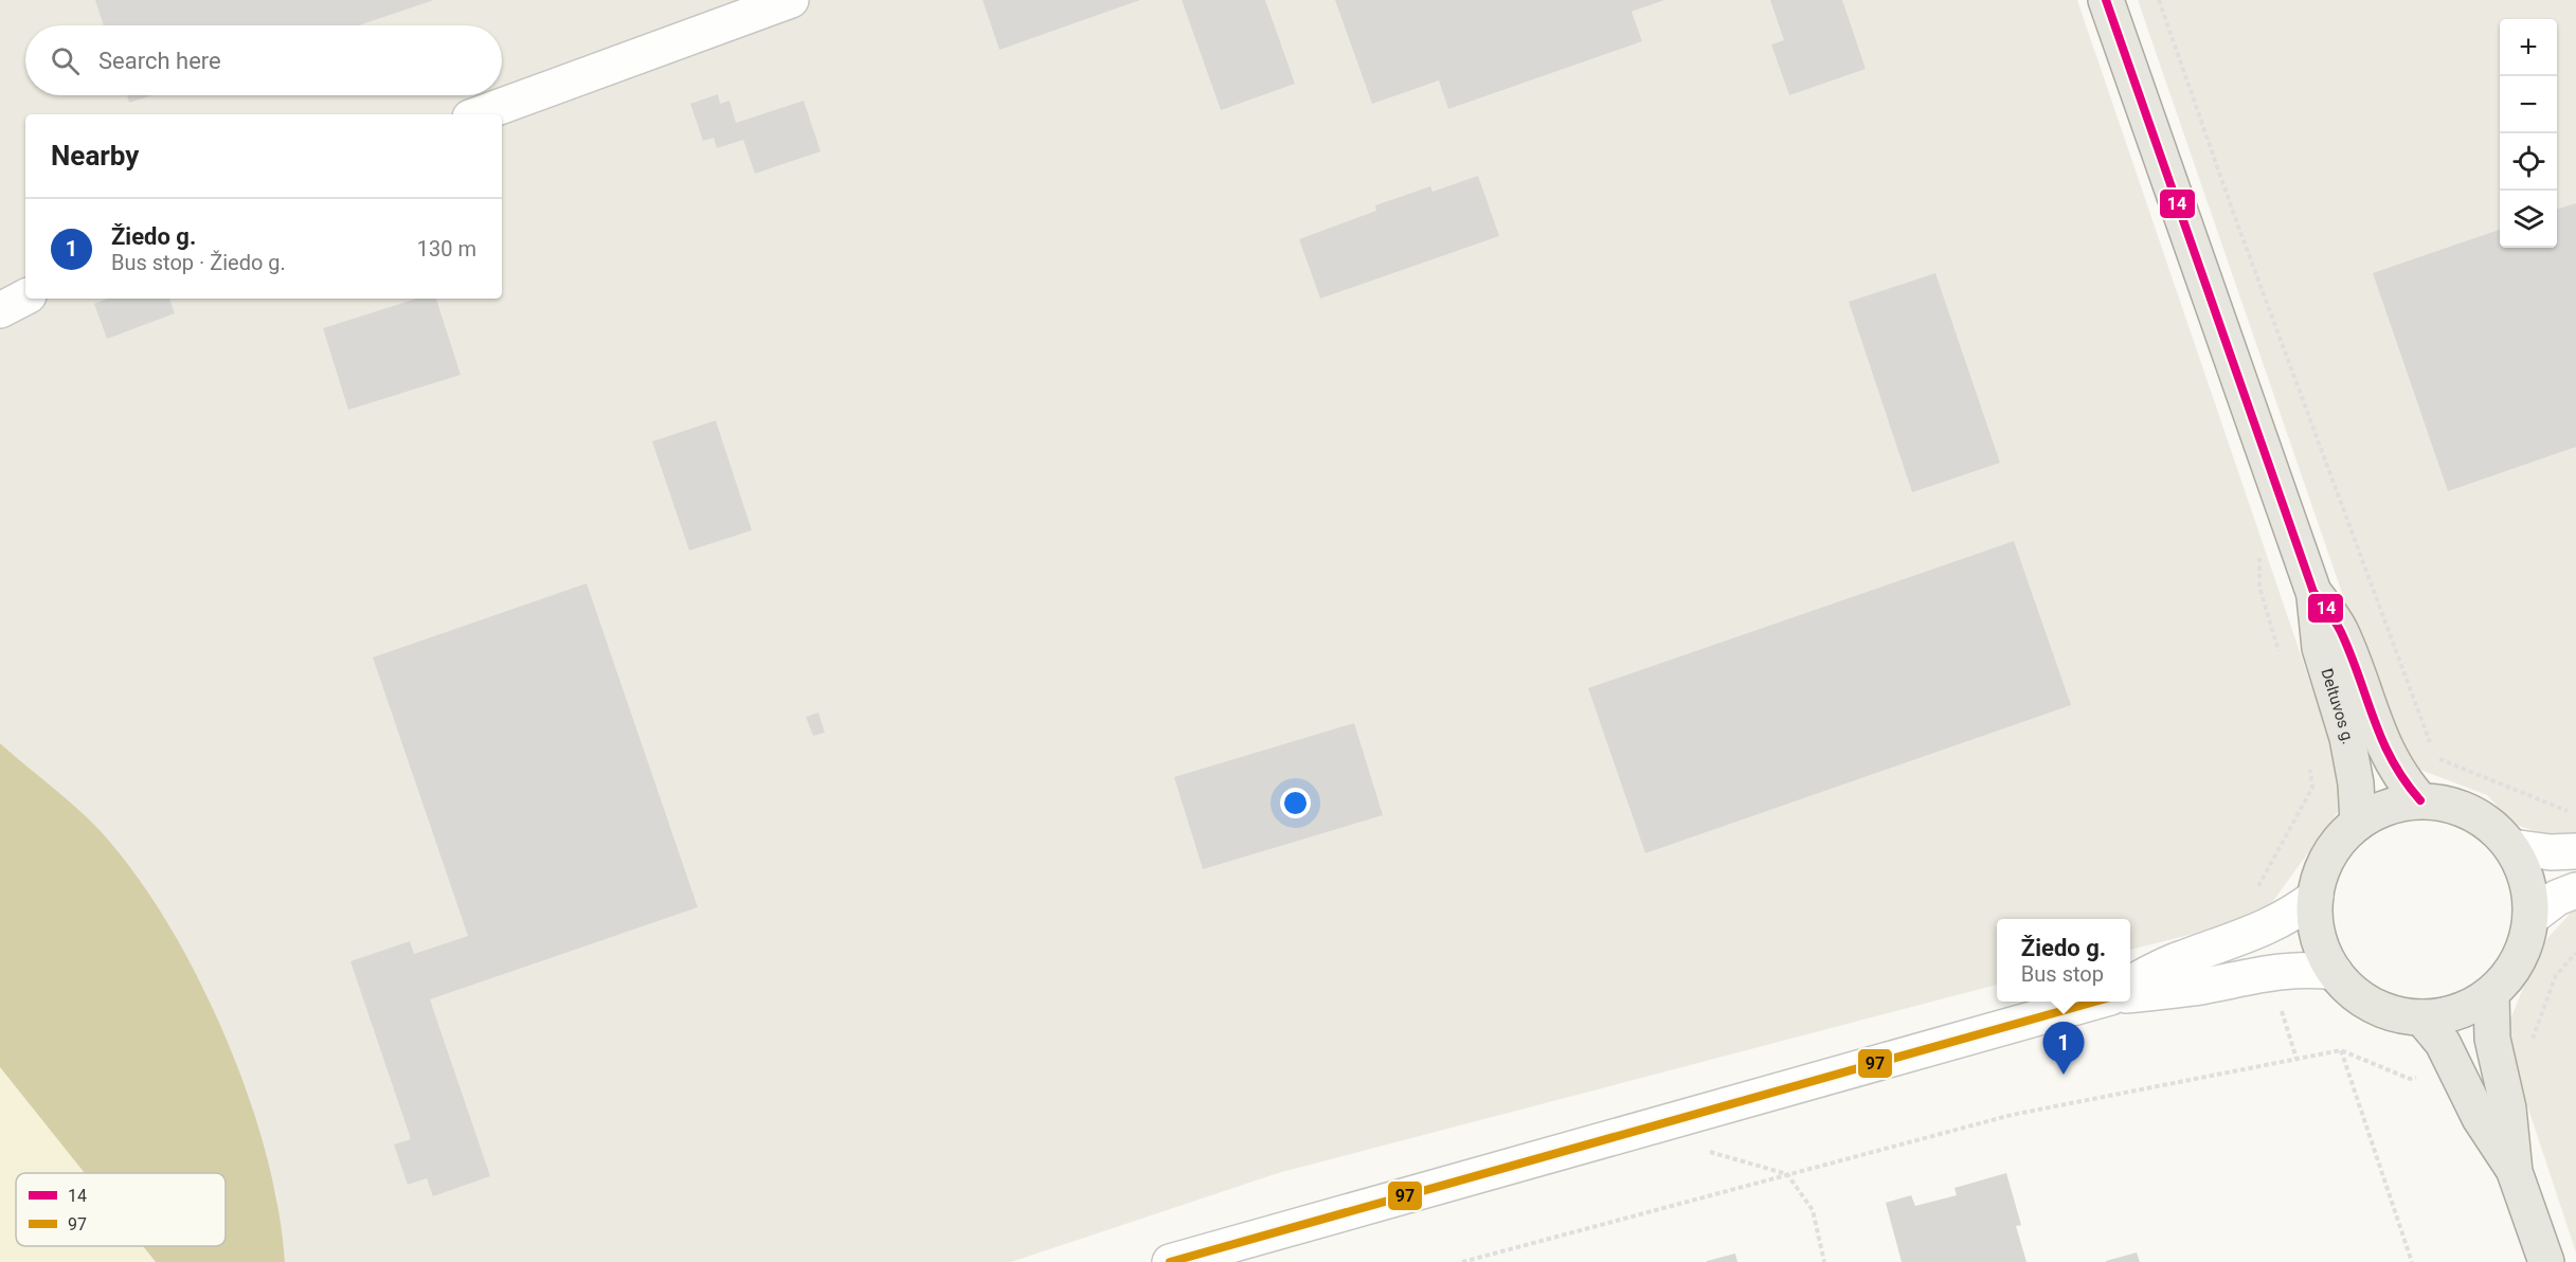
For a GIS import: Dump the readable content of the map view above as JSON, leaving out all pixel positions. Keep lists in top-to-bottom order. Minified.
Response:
{"streets":{"main road":["Deltuvos g."]},"lines":["transit line 14","transit line 97"],"legend":["14","97"],"page":{"map_buttons":["+","−"],"search":"Search here","heading":"Nearby","list":[{"mark":"1","name":"Žiedo g.","note":"Bus stop · Žiedo g.","value":"130 m"}],"popup":["Žiedo g.","Bus stop"],"pins":"1"}}
